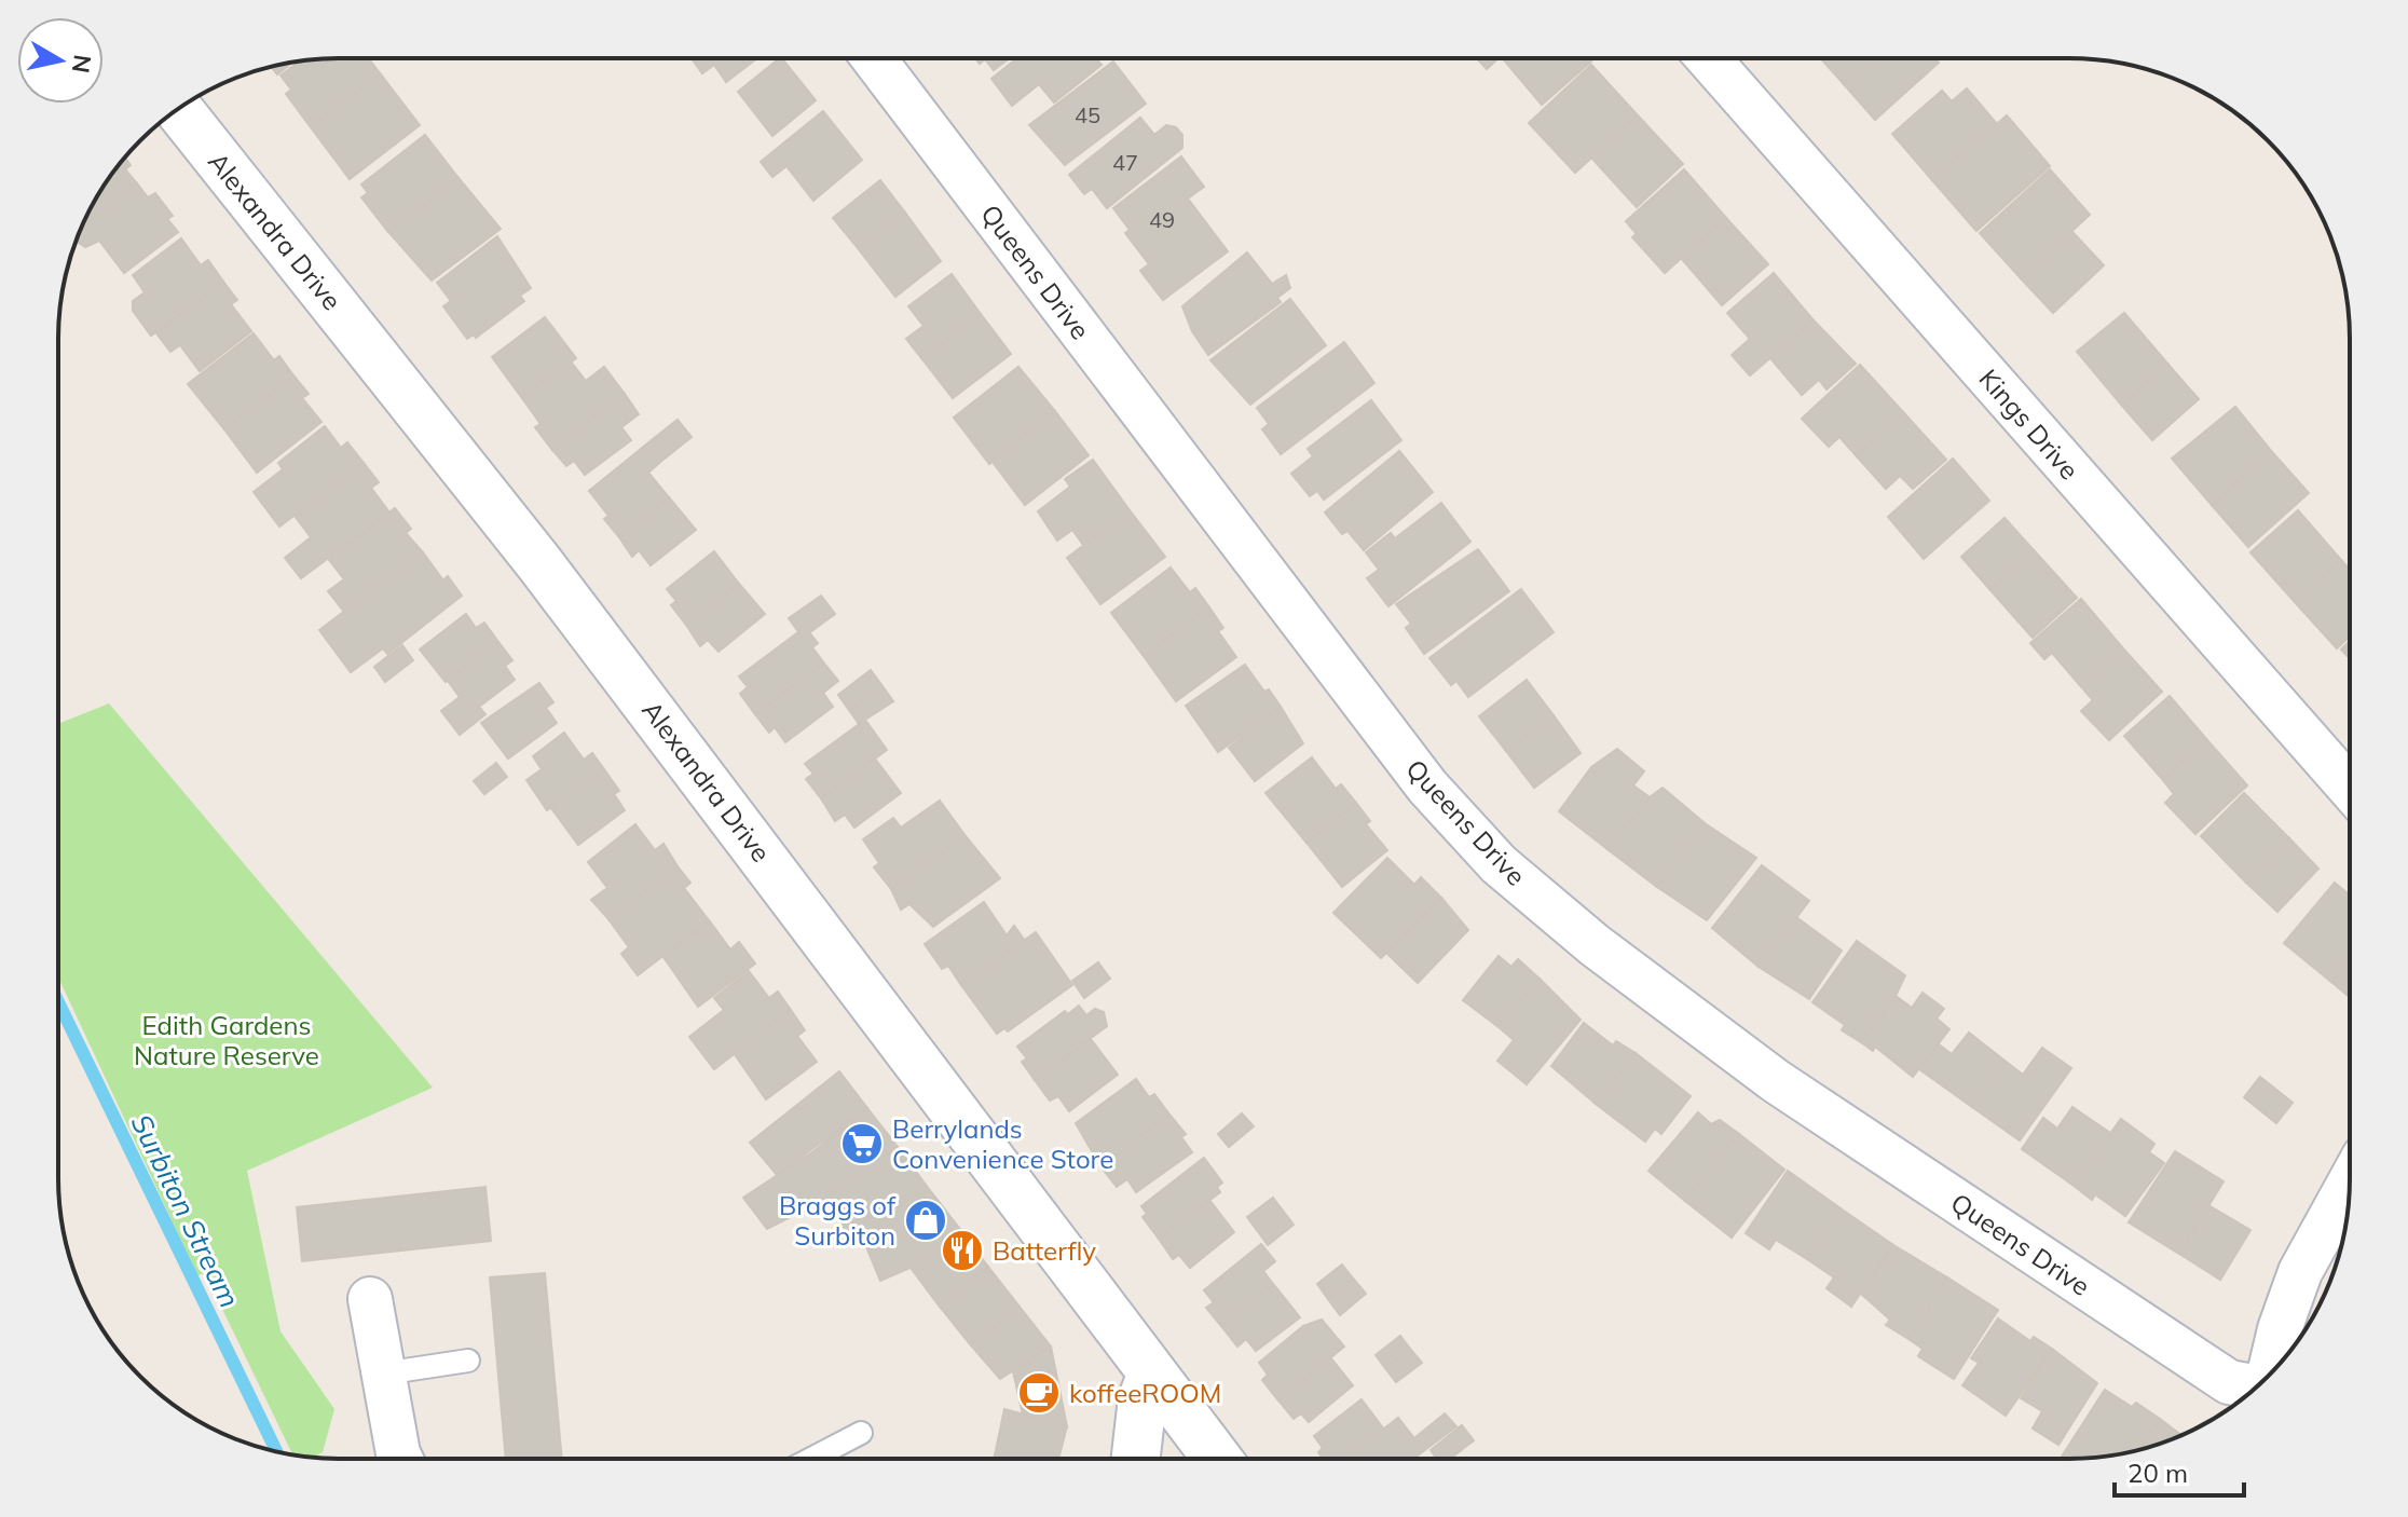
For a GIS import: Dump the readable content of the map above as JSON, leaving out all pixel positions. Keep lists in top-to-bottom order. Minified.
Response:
{"streets":{"street":["Alexandra Drive","Queens Drive","Kings Drive"]},"water":["Surbiton Stream"],"parks":["Edith Gardens Nature Reserve"],"places":{"supermarket":["Berrylands Convenience Store"],"shop":["Braggs of Surbiton"],"restaurant":["Batterfly"],"cafe":["koffeeROOM"]},"house_numbers":["45","47","49"],"scale_bar":"20 m","north":"right"}
